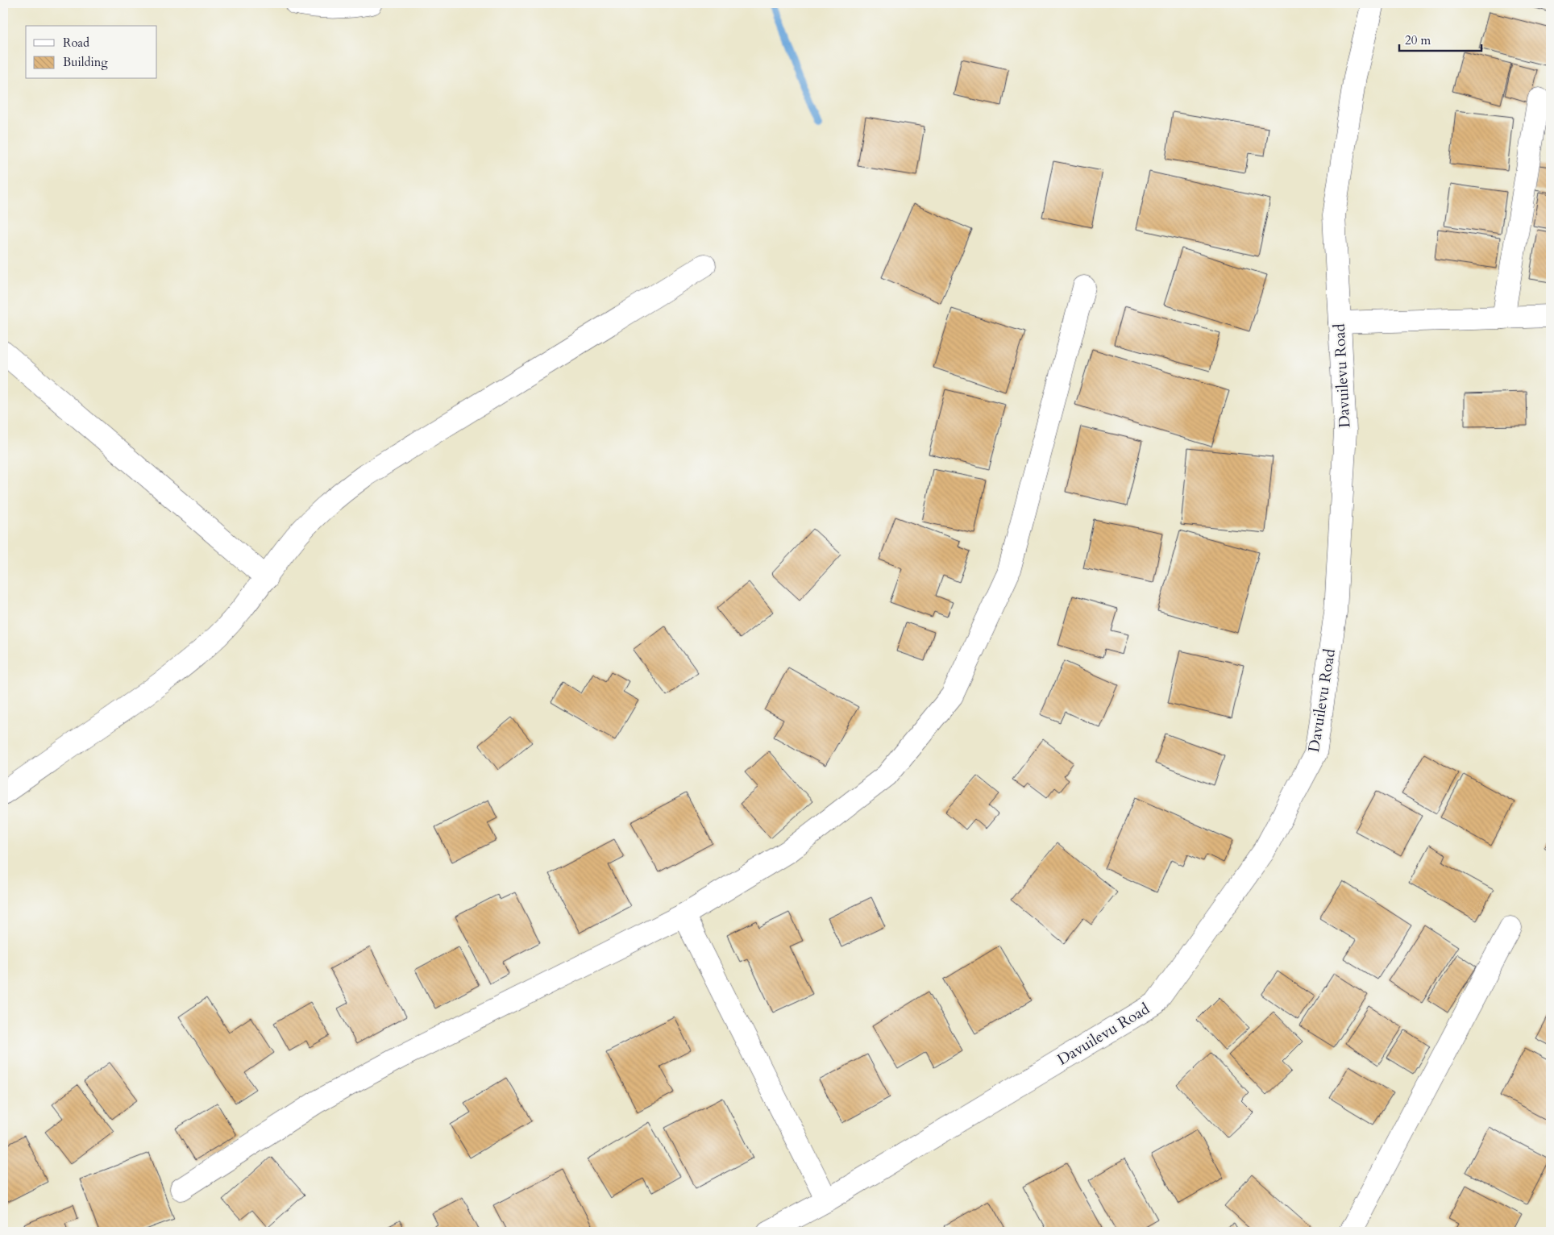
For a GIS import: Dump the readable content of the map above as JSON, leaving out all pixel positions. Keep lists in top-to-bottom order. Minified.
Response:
{"streets":{"street":["Davuilevu Road"]},"legend":["Road","Building"],"scale_bar":"20 m"}
